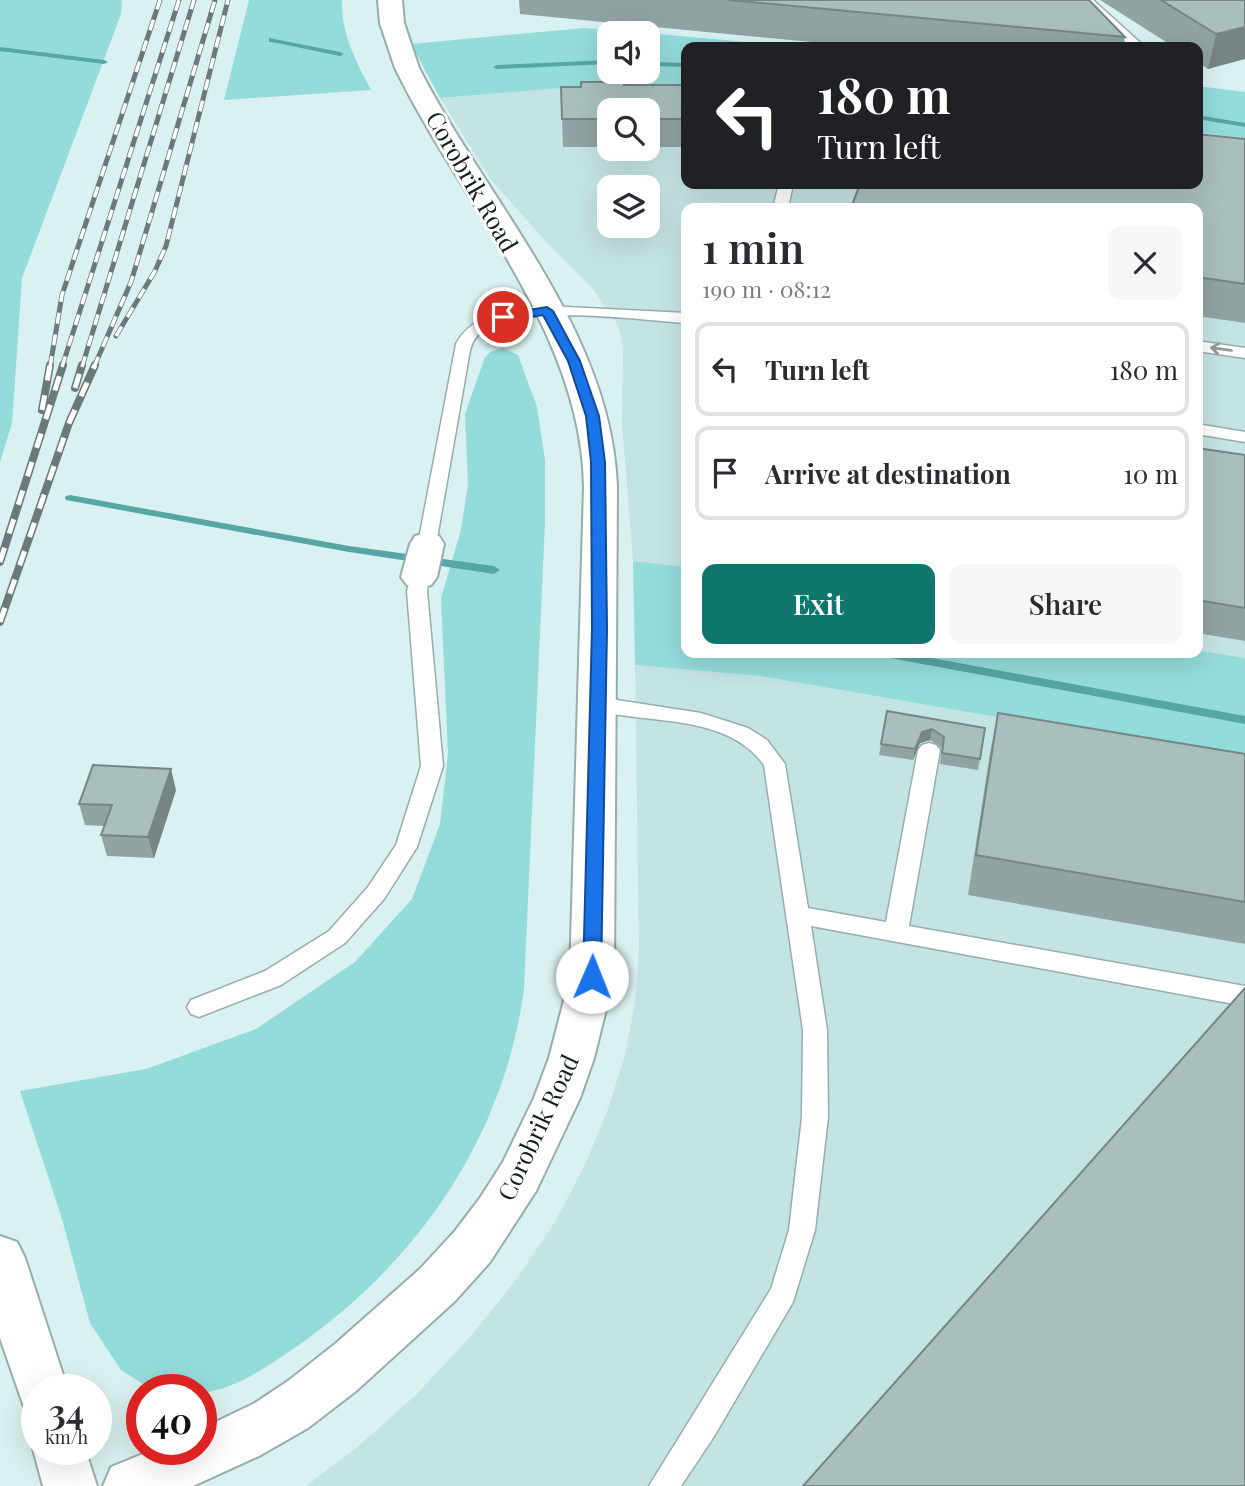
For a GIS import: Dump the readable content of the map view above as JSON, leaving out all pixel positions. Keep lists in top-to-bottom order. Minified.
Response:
{"streets":{"street":["Corobrik Road"]},"page":{"turn":["180 m","Turn left"],"heading":["1 min","190 m · 08:12"],"list":[{"name":"Turn left","value":"180 m"},{"name":"Arrive at destination","value":"10 m"}],"buttons":["Exit","Share"],"speed":"34 km/h","limit":"40"}}
